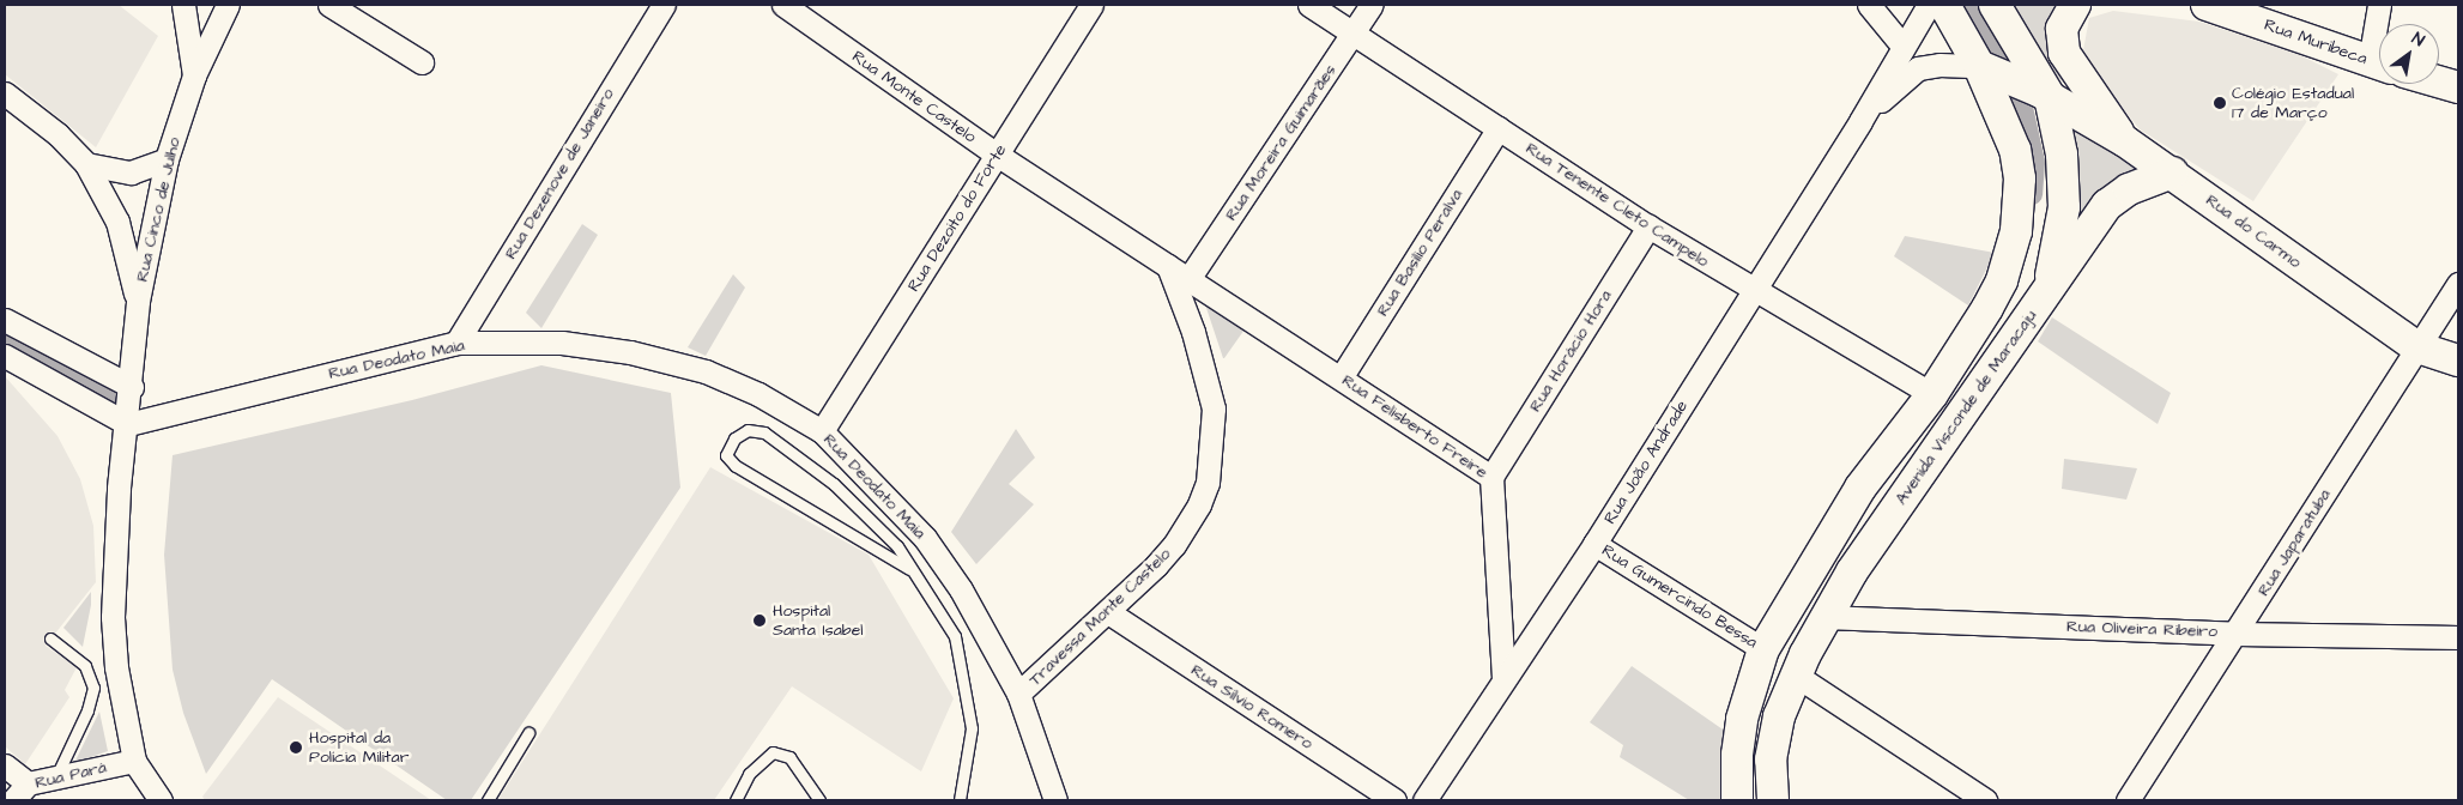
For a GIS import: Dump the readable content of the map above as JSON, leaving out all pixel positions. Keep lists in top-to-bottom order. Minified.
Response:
{"streets":{"main road":["Rua Muribeca","Rua do Carmo","Avenida Visconde de Maracaju"],"street":["Rua Monte Castelo","Rua Moreira Guimarães","Rua Dezenove de Janeiro","Rua Tenente Cleto Campelo","Rua Cinco de Julho","Rua Dezoito do Forte","Rua Basilio Peralva","Rua Horácio Hora","Rua Deodato Maia","Rua Felisberto Freire","Rua João Andrade","Rua Japaratuba","Rua Gumercindo Bessa","Travessa Monte Castelo","Rua Oliveira Ribeiro","Rua Sílvio Romero","Rua Pará"]},"crossings":[["Rua Monte Castelo","Rua Dezoito do Forte"],["Rua Monte Castelo","Rua Felisberto Freire"],["Rua Monte Castelo","Travessa Monte Castelo"],["Rua Moreira Guimarães","Rua Tenente Cleto Campelo"],["Rua Moreira Guimarães","Rua Felisberto Freire"],["Rua Dezenove de Janeiro","Rua Deodato Maia"],["Rua Tenente Cleto Campelo","Rua Basilio Peralva"],["Rua Tenente Cleto Campelo","Rua Horácio Hora"],["Rua Tenente Cleto Campelo","Rua João Andrade"],["Rua Cinco de Julho","Rua Deodato Maia"],["Rua Cinco de Julho","Rua Pará"],["Rua Dezoito do Forte","Rua Deodato Maia"],["Rua do Carmo","Avenida Visconde de Maracaju"],["Rua do Carmo","Rua João Andrade"],["Rua do Carmo","Rua Japaratuba"],["Rua Basilio Peralva","Rua Felisberto Freire"],["Rua Horácio Hora","Rua Felisberto Freire"],["Rua Deodato Maia","Travessa Monte Castelo"],["Avenida Visconde de Maracaju","Rua Oliveira Ribeiro"],["Rua Felisberto Freire","Rua João Andrade"],["Rua Felisberto Freire","Travessa Monte Castelo"],["Rua João Andrade","Rua Gumercindo Bessa"],["Rua Japaratuba","Rua Oliveira Ribeiro"],["Travessa Monte Castelo","Rua Sílvio Romero"]],"places":["Colégio Estadual 17 de Março","Hospital Santa Isabel","Hospital da Polícia Militar"],"north":"top right"}
